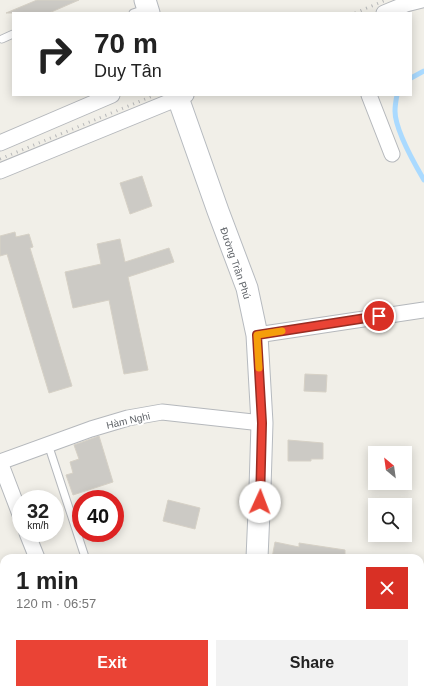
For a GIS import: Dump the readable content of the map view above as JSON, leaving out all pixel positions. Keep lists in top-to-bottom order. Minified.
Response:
{"streets":{"street":["Đường Trần Phú","Hàm Nghi"]},"crossings":[["Đường Trần Phú","Hàm Nghi"]],"north":"top left","page":{"turn":["70 m","Duy Tân"],"speed":"32 km/h","limit":"40","heading":["1 min","120 m · 06:57"],"buttons":["Exit","Share"]}}
